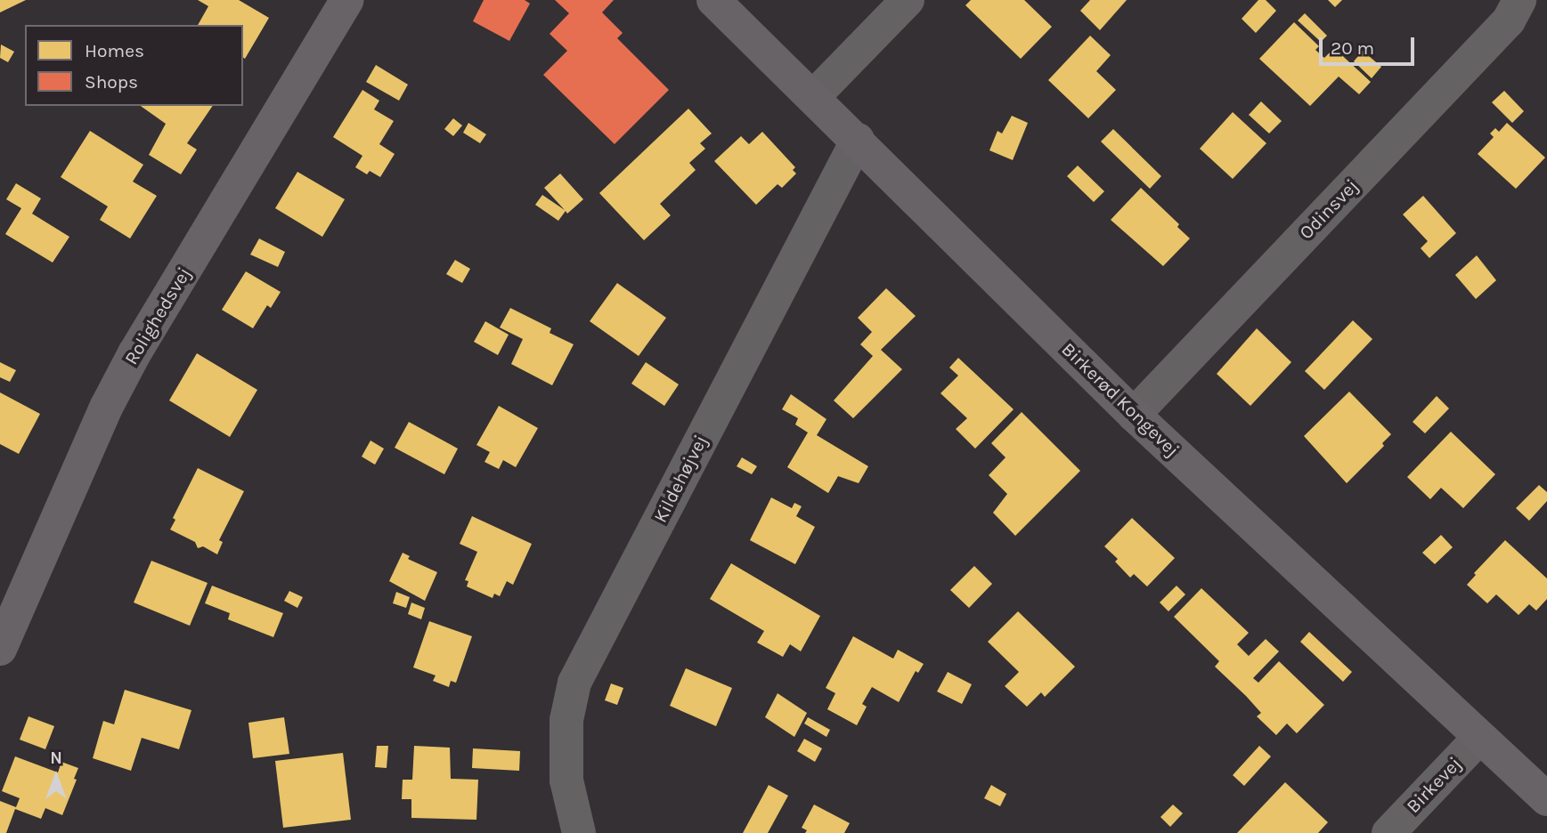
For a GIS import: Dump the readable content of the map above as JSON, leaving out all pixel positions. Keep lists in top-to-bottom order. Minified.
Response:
{"streets":{"main road":["Rolighedsvej","Birkerød Kongevej"],"street":["Odinsvej","Kildehøjvej","Birkevej"]},"crossings":[["Odinsvej","Birkerød Kongevej"],["Birkerød Kongevej","Kildehøjvej"],["Birkerød Kongevej","Birkevej"]],"legend":["Homes","Shops"],"scale_bar":"20 m","north":"top"}
